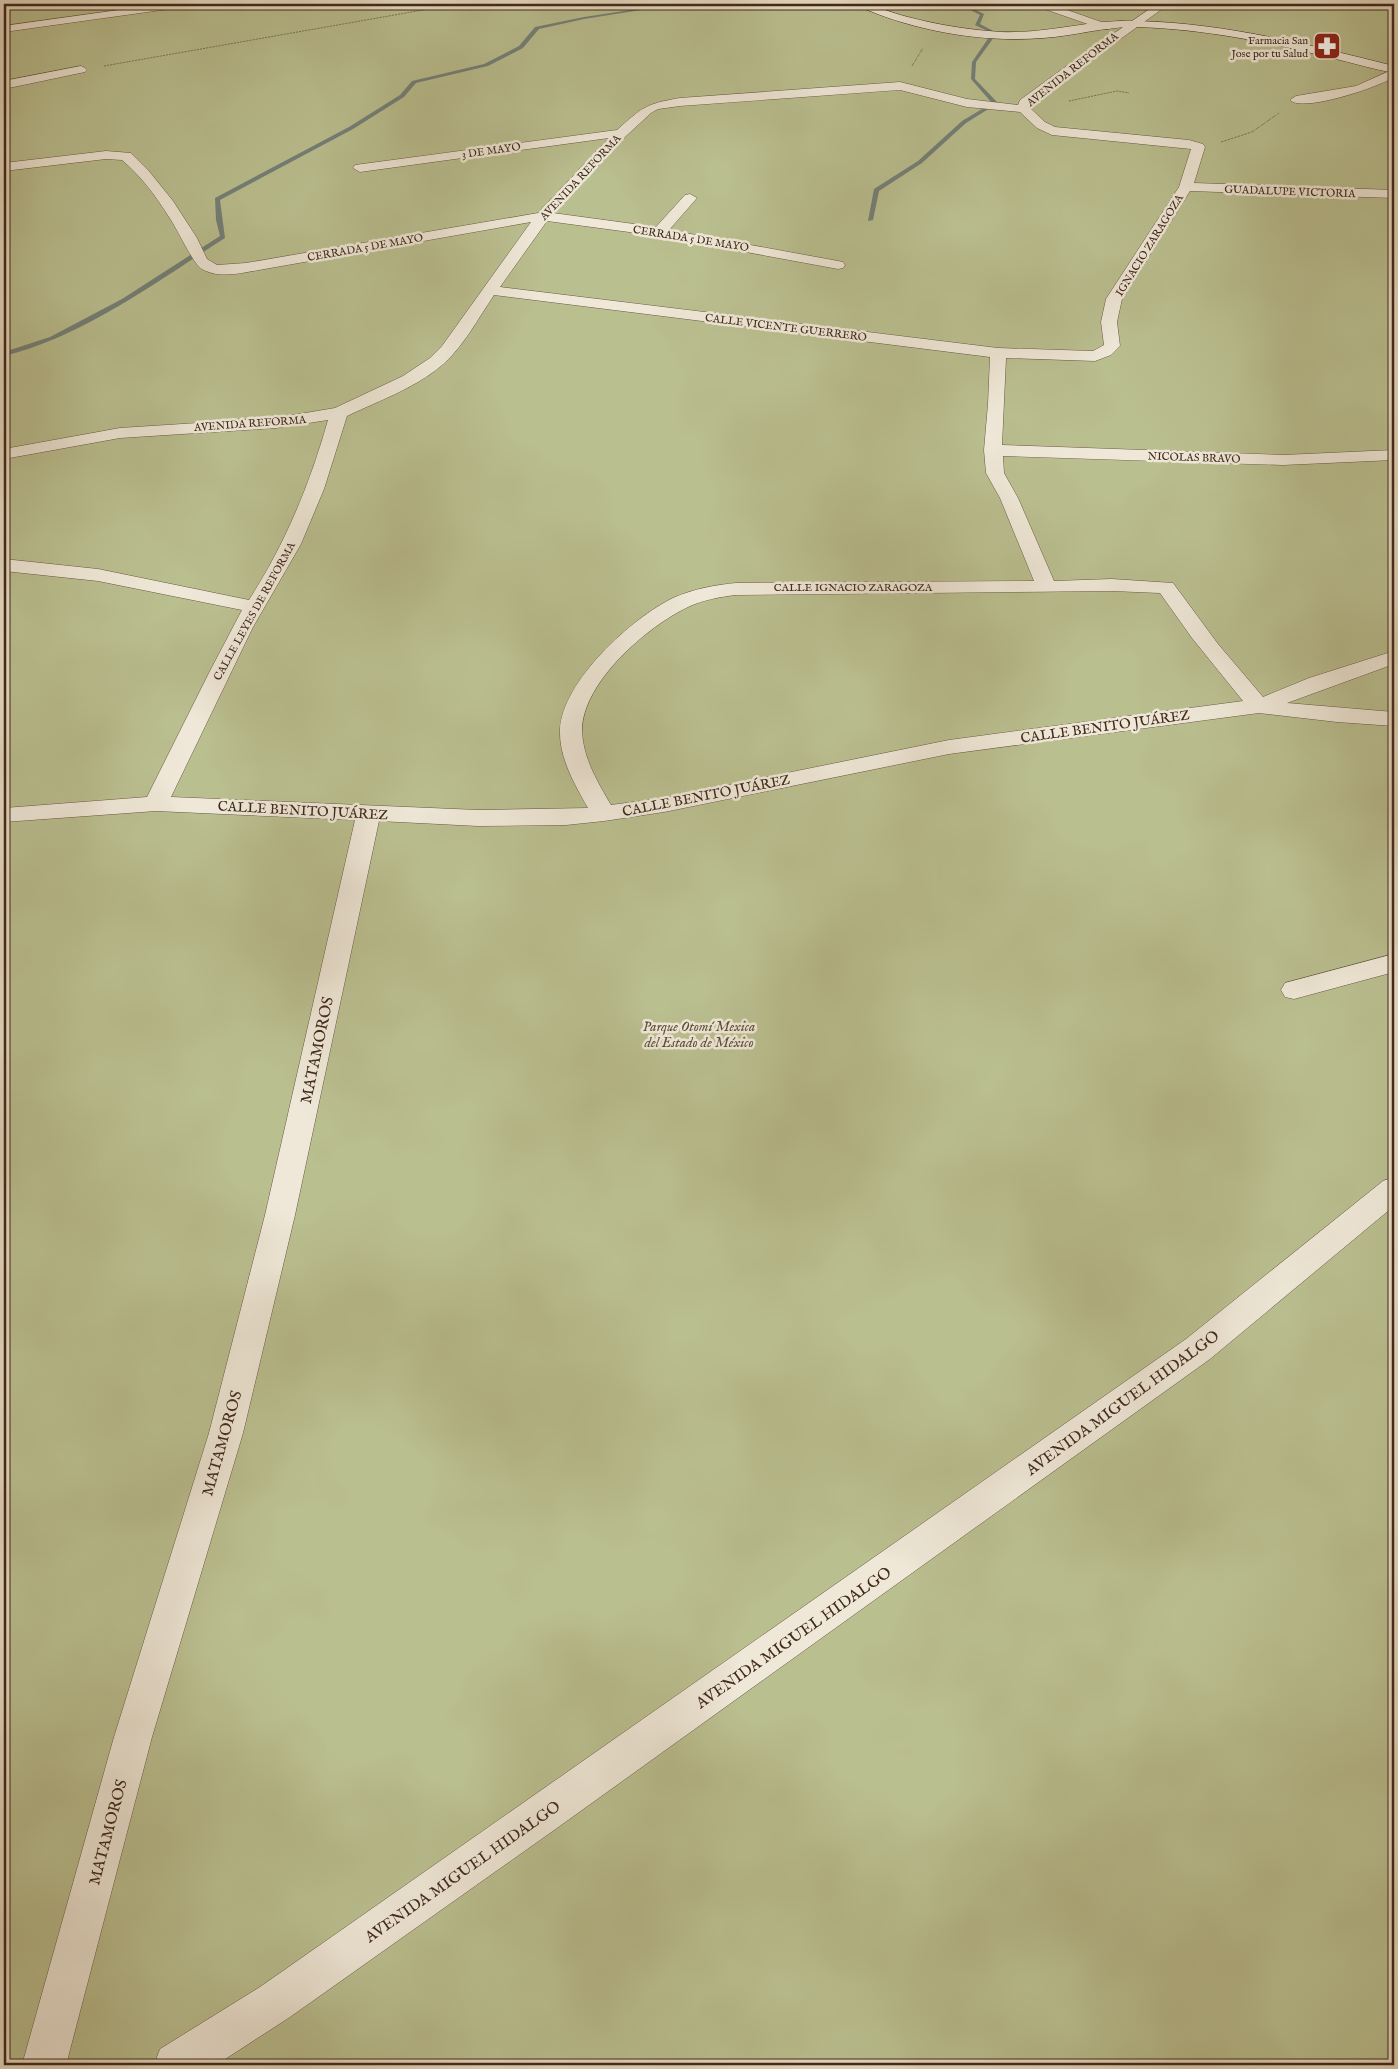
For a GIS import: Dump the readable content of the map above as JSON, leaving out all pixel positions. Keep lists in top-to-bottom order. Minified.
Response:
{"streets":{"street":["AVENIDA REFORMA","3 DE MAYO","GUADALUPE VICTORIA","CERRADA 5 DE MAYO","IGNACIO ZARAGOZA","CALLE VICENTE GUERRERO","NICOLAS BRAVO","CALLE IGNACIO ZARAGOZA","CALLE LEYES DE REFORMA","CALLE BENITO JUÁREZ","MATAMOROS","AVENIDA MIGUEL HIDALGO"]},"crossings":[["AVENIDA REFORMA","3 DE MAYO"],["AVENIDA REFORMA","CERRADA 5 DE MAYO"],["AVENIDA REFORMA","CALLE VICENTE GUERRERO"],["AVENIDA REFORMA","CALLE LEYES DE REFORMA"],["GUADALUPE VICTORIA","IGNACIO ZARAGOZA"],["IGNACIO ZARAGOZA","CALLE VICENTE GUERRERO"],["CALLE IGNACIO ZARAGOZA","CALLE BENITO JUÁREZ"],["CALLE LEYES DE REFORMA","CALLE BENITO JUÁREZ"],["CALLE BENITO JUÁREZ","MATAMOROS"]],"parks":["Parque Otomí Mexica del Estado de México"],"places":{"pharmacy":["Farmacia San Jose por tu Salud"]}}
